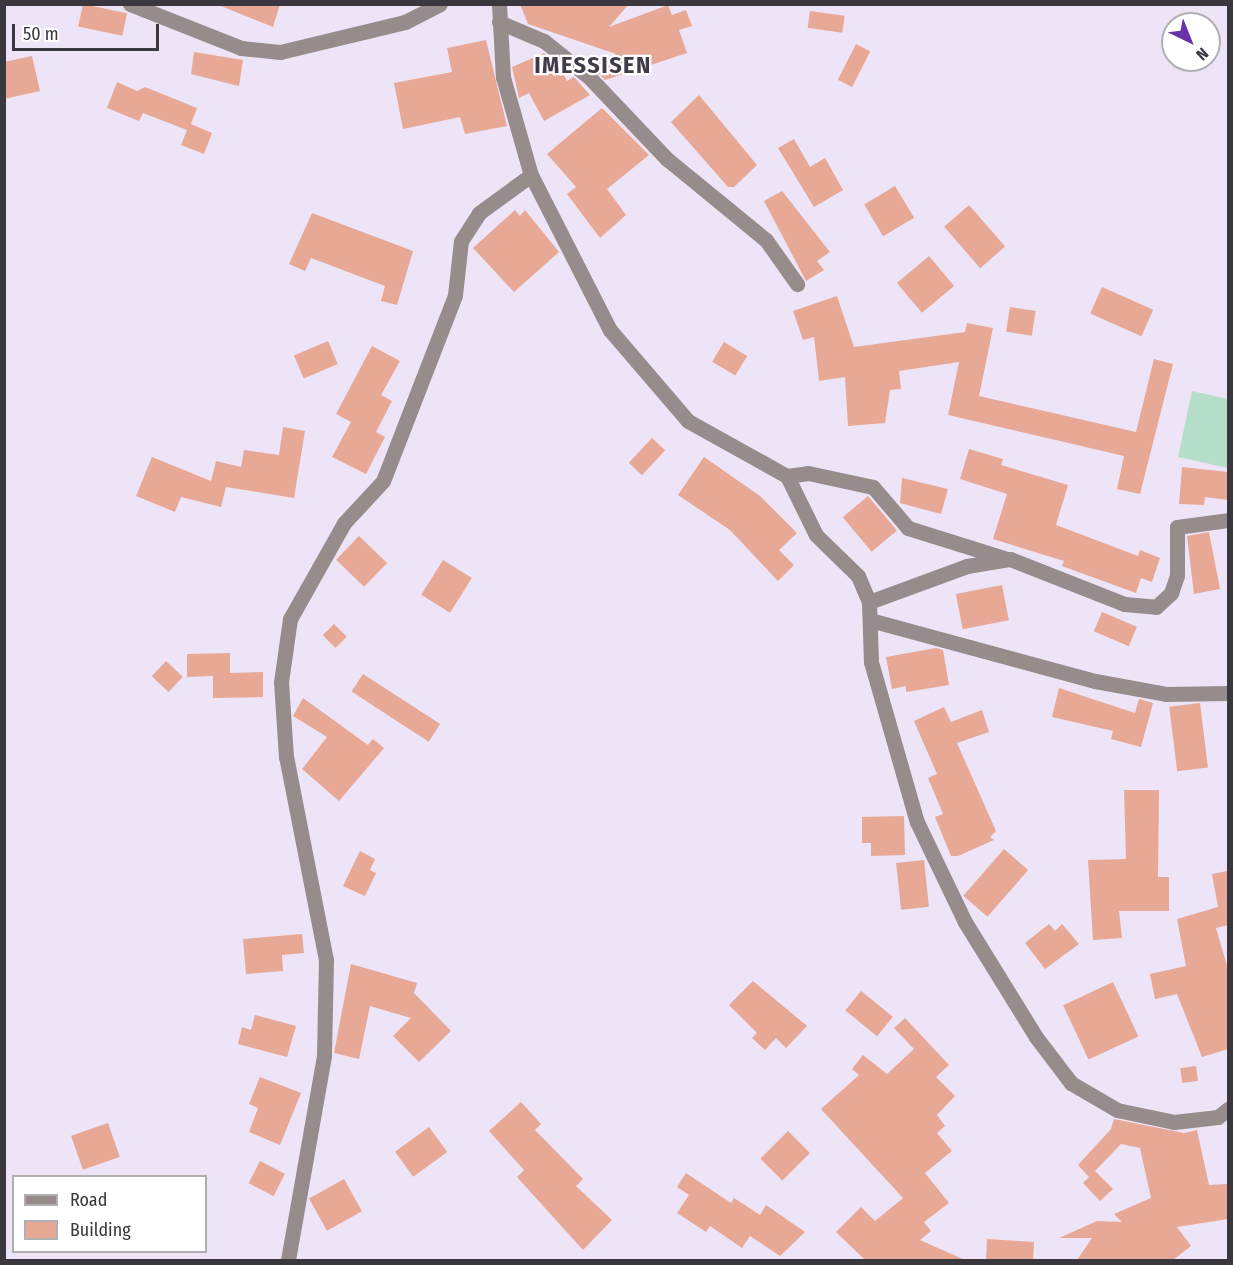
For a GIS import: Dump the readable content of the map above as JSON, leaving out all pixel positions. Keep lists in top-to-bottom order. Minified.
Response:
{"districts":["IMESSISEN"],"legend":["Road","Building"],"scale_bar":"50 m","north":"bottom right"}
